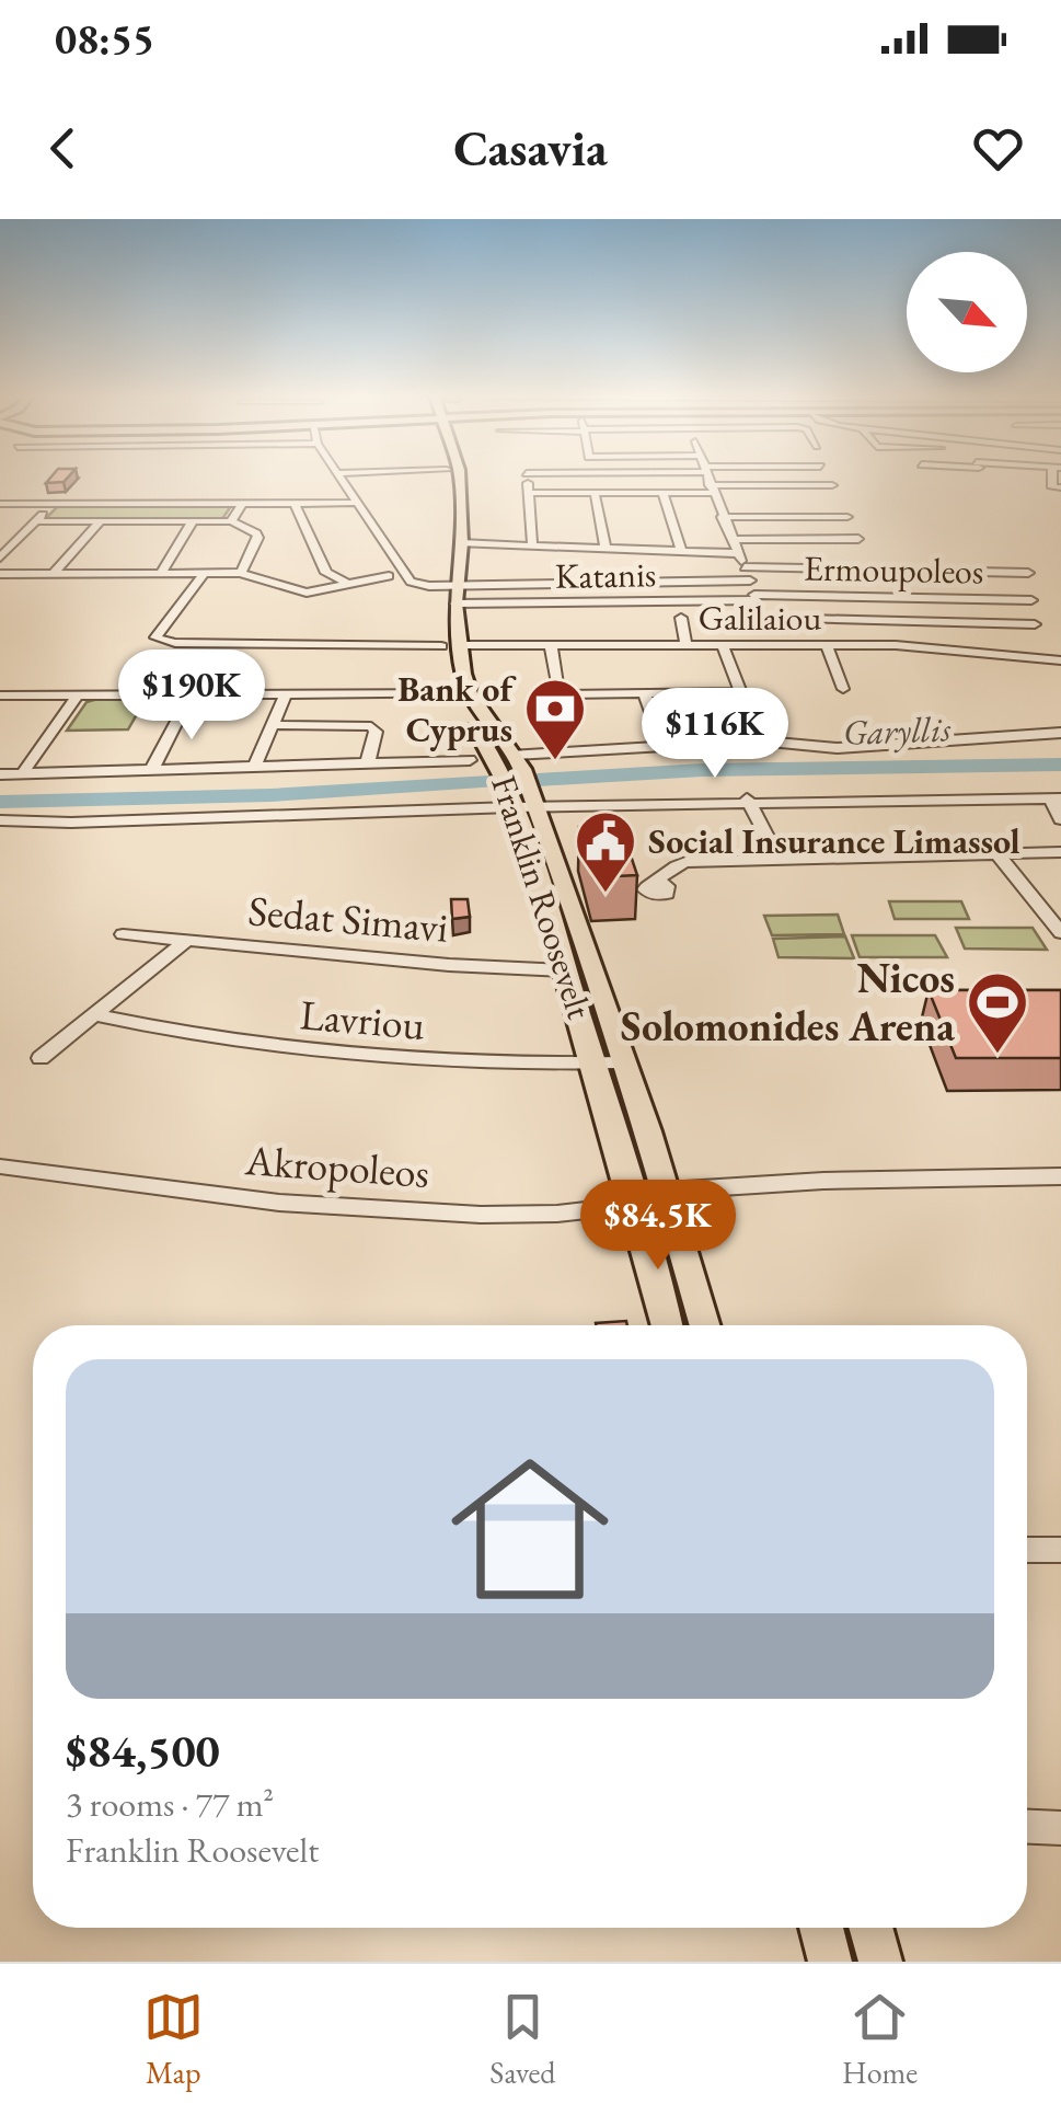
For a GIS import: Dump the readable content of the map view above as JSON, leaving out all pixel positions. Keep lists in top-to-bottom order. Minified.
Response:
{"streets":{"main road":["Franklin Roosevelt"],"street":["Ermoupoleos","Katanis","Galilaiou","Sedat Simavi","Lavriou","Akropoleos"]},"crossings":[["Ermoupoleos","Katanis"],["Katanis","Franklin Roosevelt"],["Galilaiou","Franklin Roosevelt"],["Franklin Roosevelt","Sedat Simavi"],["Franklin Roosevelt","Lavriou"],["Franklin Roosevelt","Akropoleos"]],"water":["Garyllis"],"places":{"bank":["Bank of Cyprus"],"public building":["Social Insurance Limassol"],"sports":["Nicos Solomonides Arena"]},"north":"bottom right","page":{"status":"08:55","header":"Casavia","price":["$190K","$116K","$84.5K"],"list":[{"name":"$84,500","note":"3 rooms · 77 m² · Franklin Roosevelt"}],"tabs":["Map","Saved","Home"]}}
